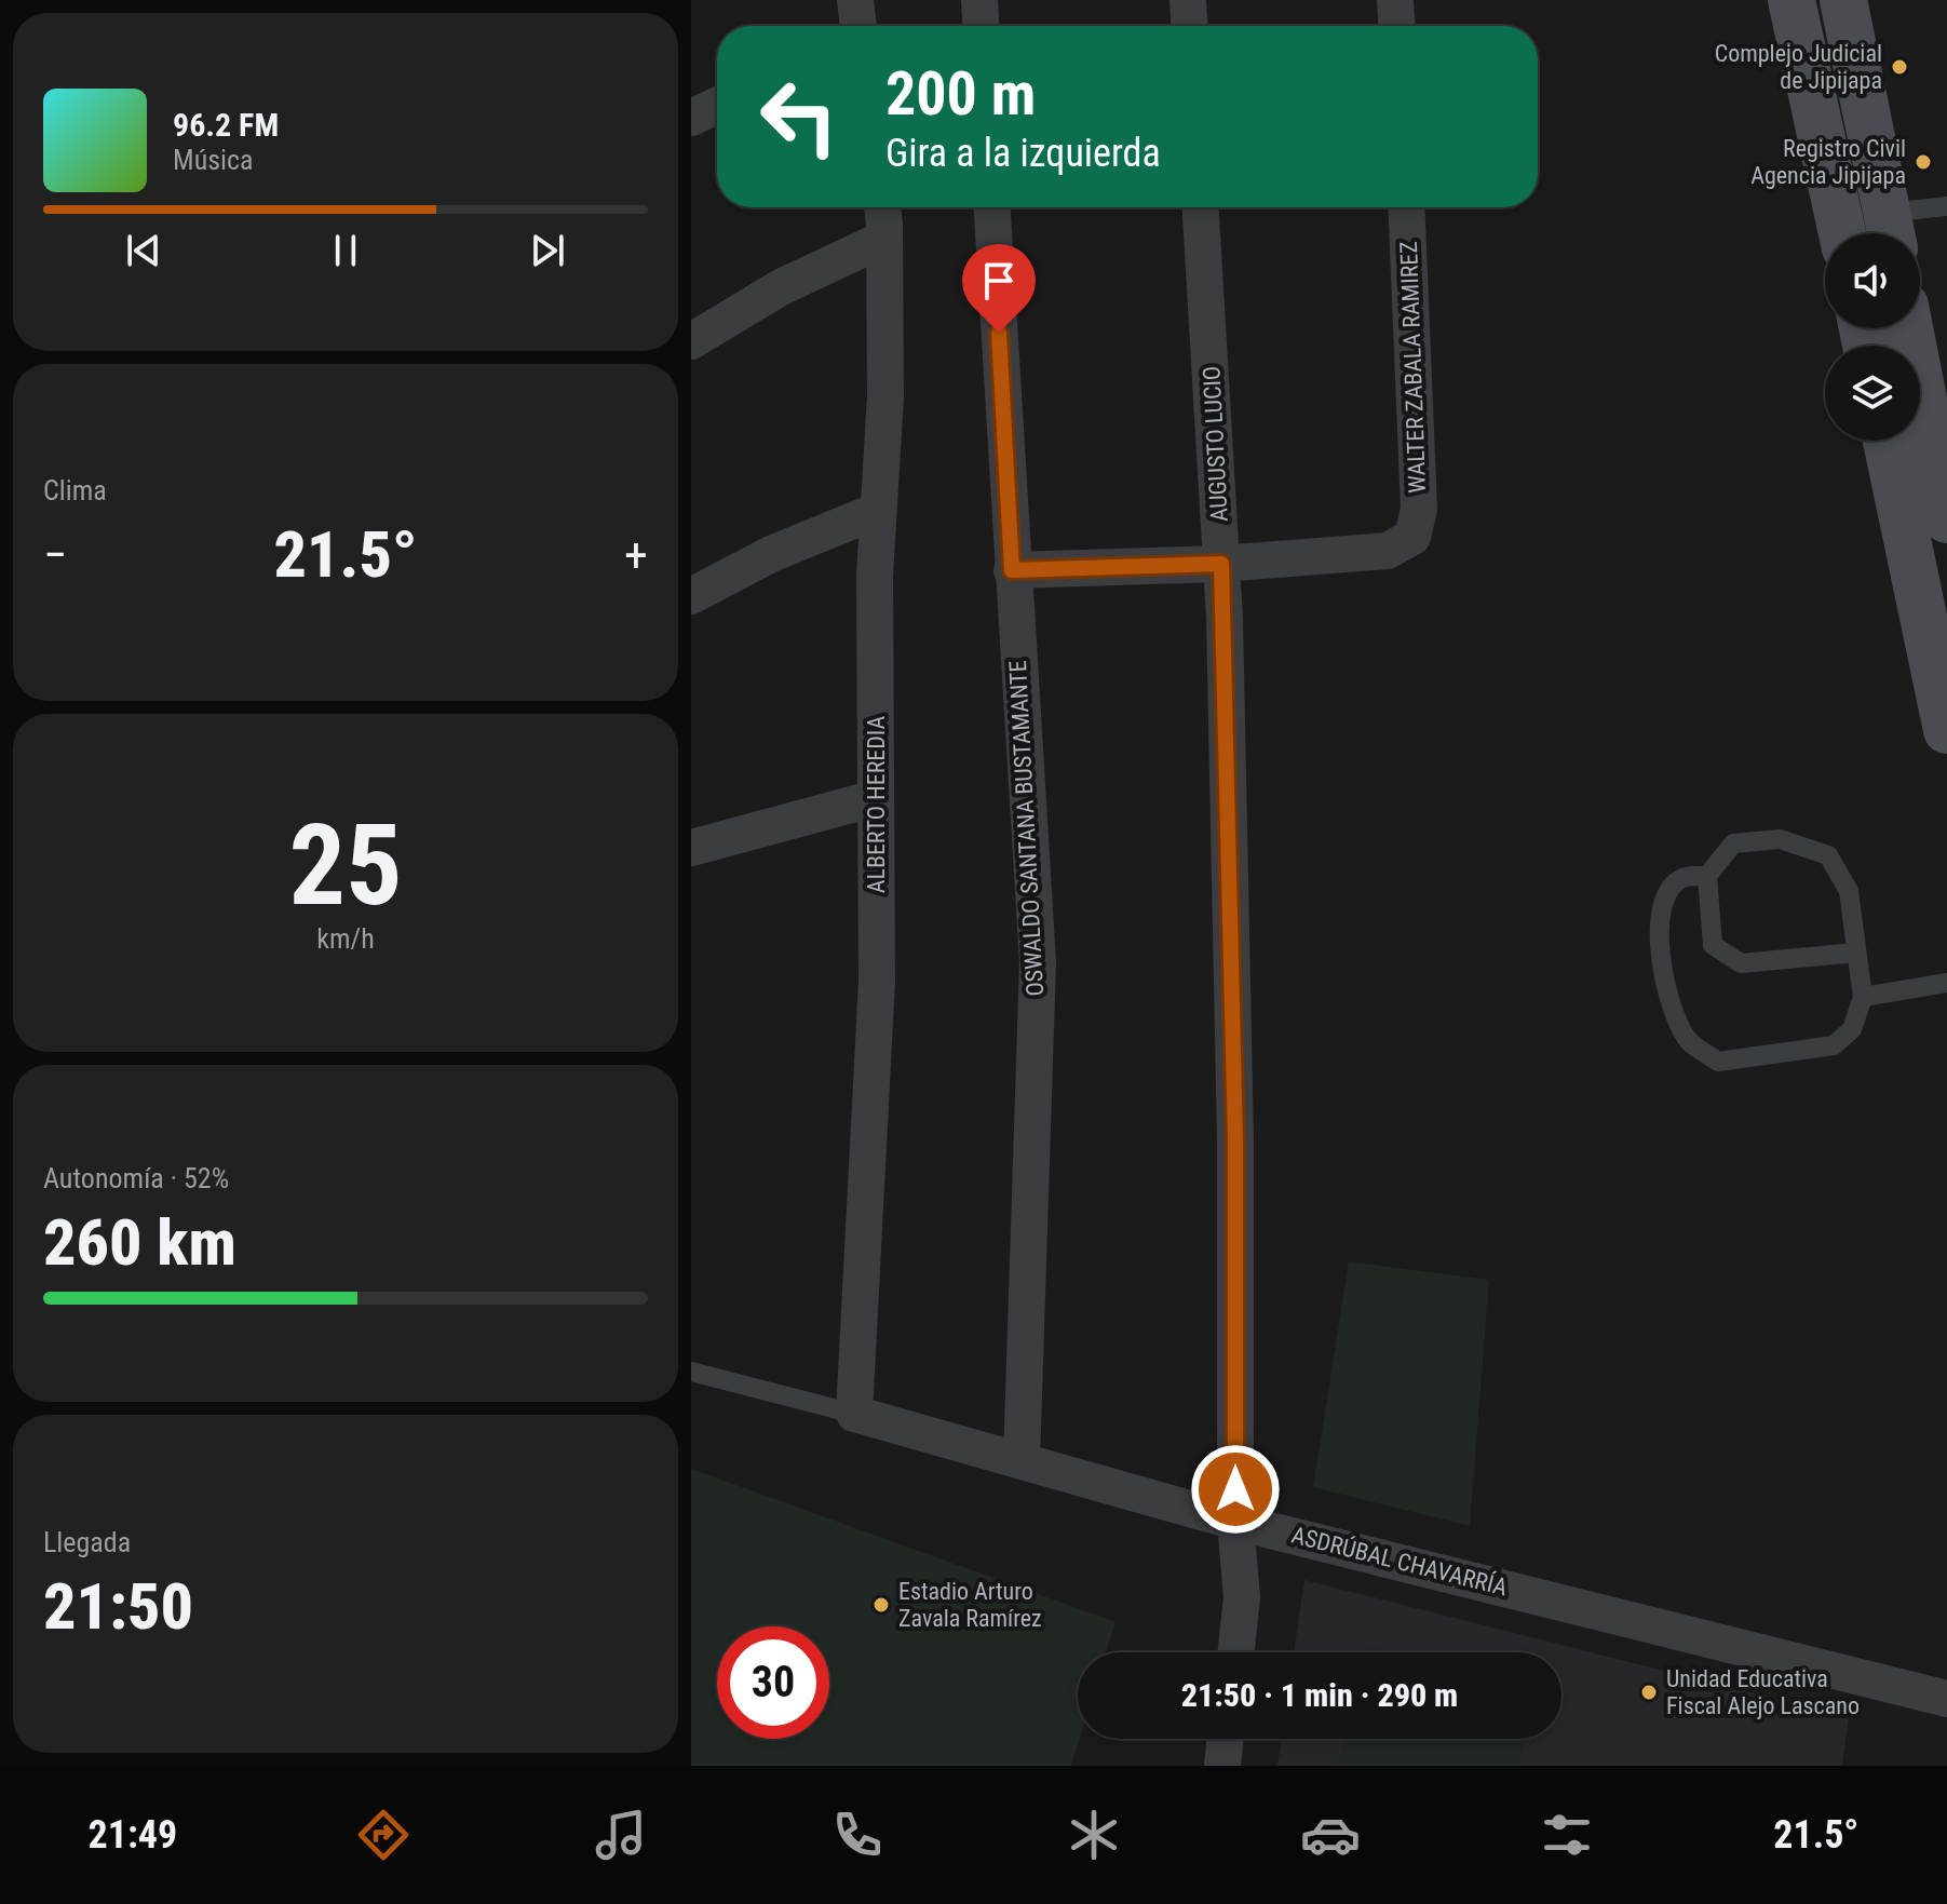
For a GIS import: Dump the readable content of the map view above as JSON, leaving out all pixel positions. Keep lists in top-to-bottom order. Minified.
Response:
{"streets":{"street":["WALTER ZABALA RAMIREZ","AUGUSTO LUCIO","ALBERTO HEREDIA","OSWALDO SANTANA BUSTAMANTE","ASDRÚBAL CHAVARRÍA"]},"crossings":[["WALTER ZABALA RAMIREZ","AUGUSTO LUCIO"],["AUGUSTO LUCIO","ASDRÚBAL CHAVARRÍA"],["ALBERTO HEREDIA","ASDRÚBAL CHAVARRÍA"],["OSWALDO SANTANA BUSTAMANTE","ASDRÚBAL CHAVARRÍA"]],"places":["Complejo Judicial de Jipijapa","Registro Civil Agencia Jipijapa","Estadio Arturo Zavala Ramírez","Unidad Educativa Fiscal Alejo Lascano"],"page":{"turn":["200 m","Gira a la izquierda"],"song":["96.2 FM","Música"],"tile":["Clima",["25","km/h"],["Autonomía · 52%","260 km"],["Llegada","21:50"]],"heat":["−","21.5°","+"],"limit":"30","trip":"21:50 · 1 min · 290 m","tabs":["21:49","21.5°"]}}
